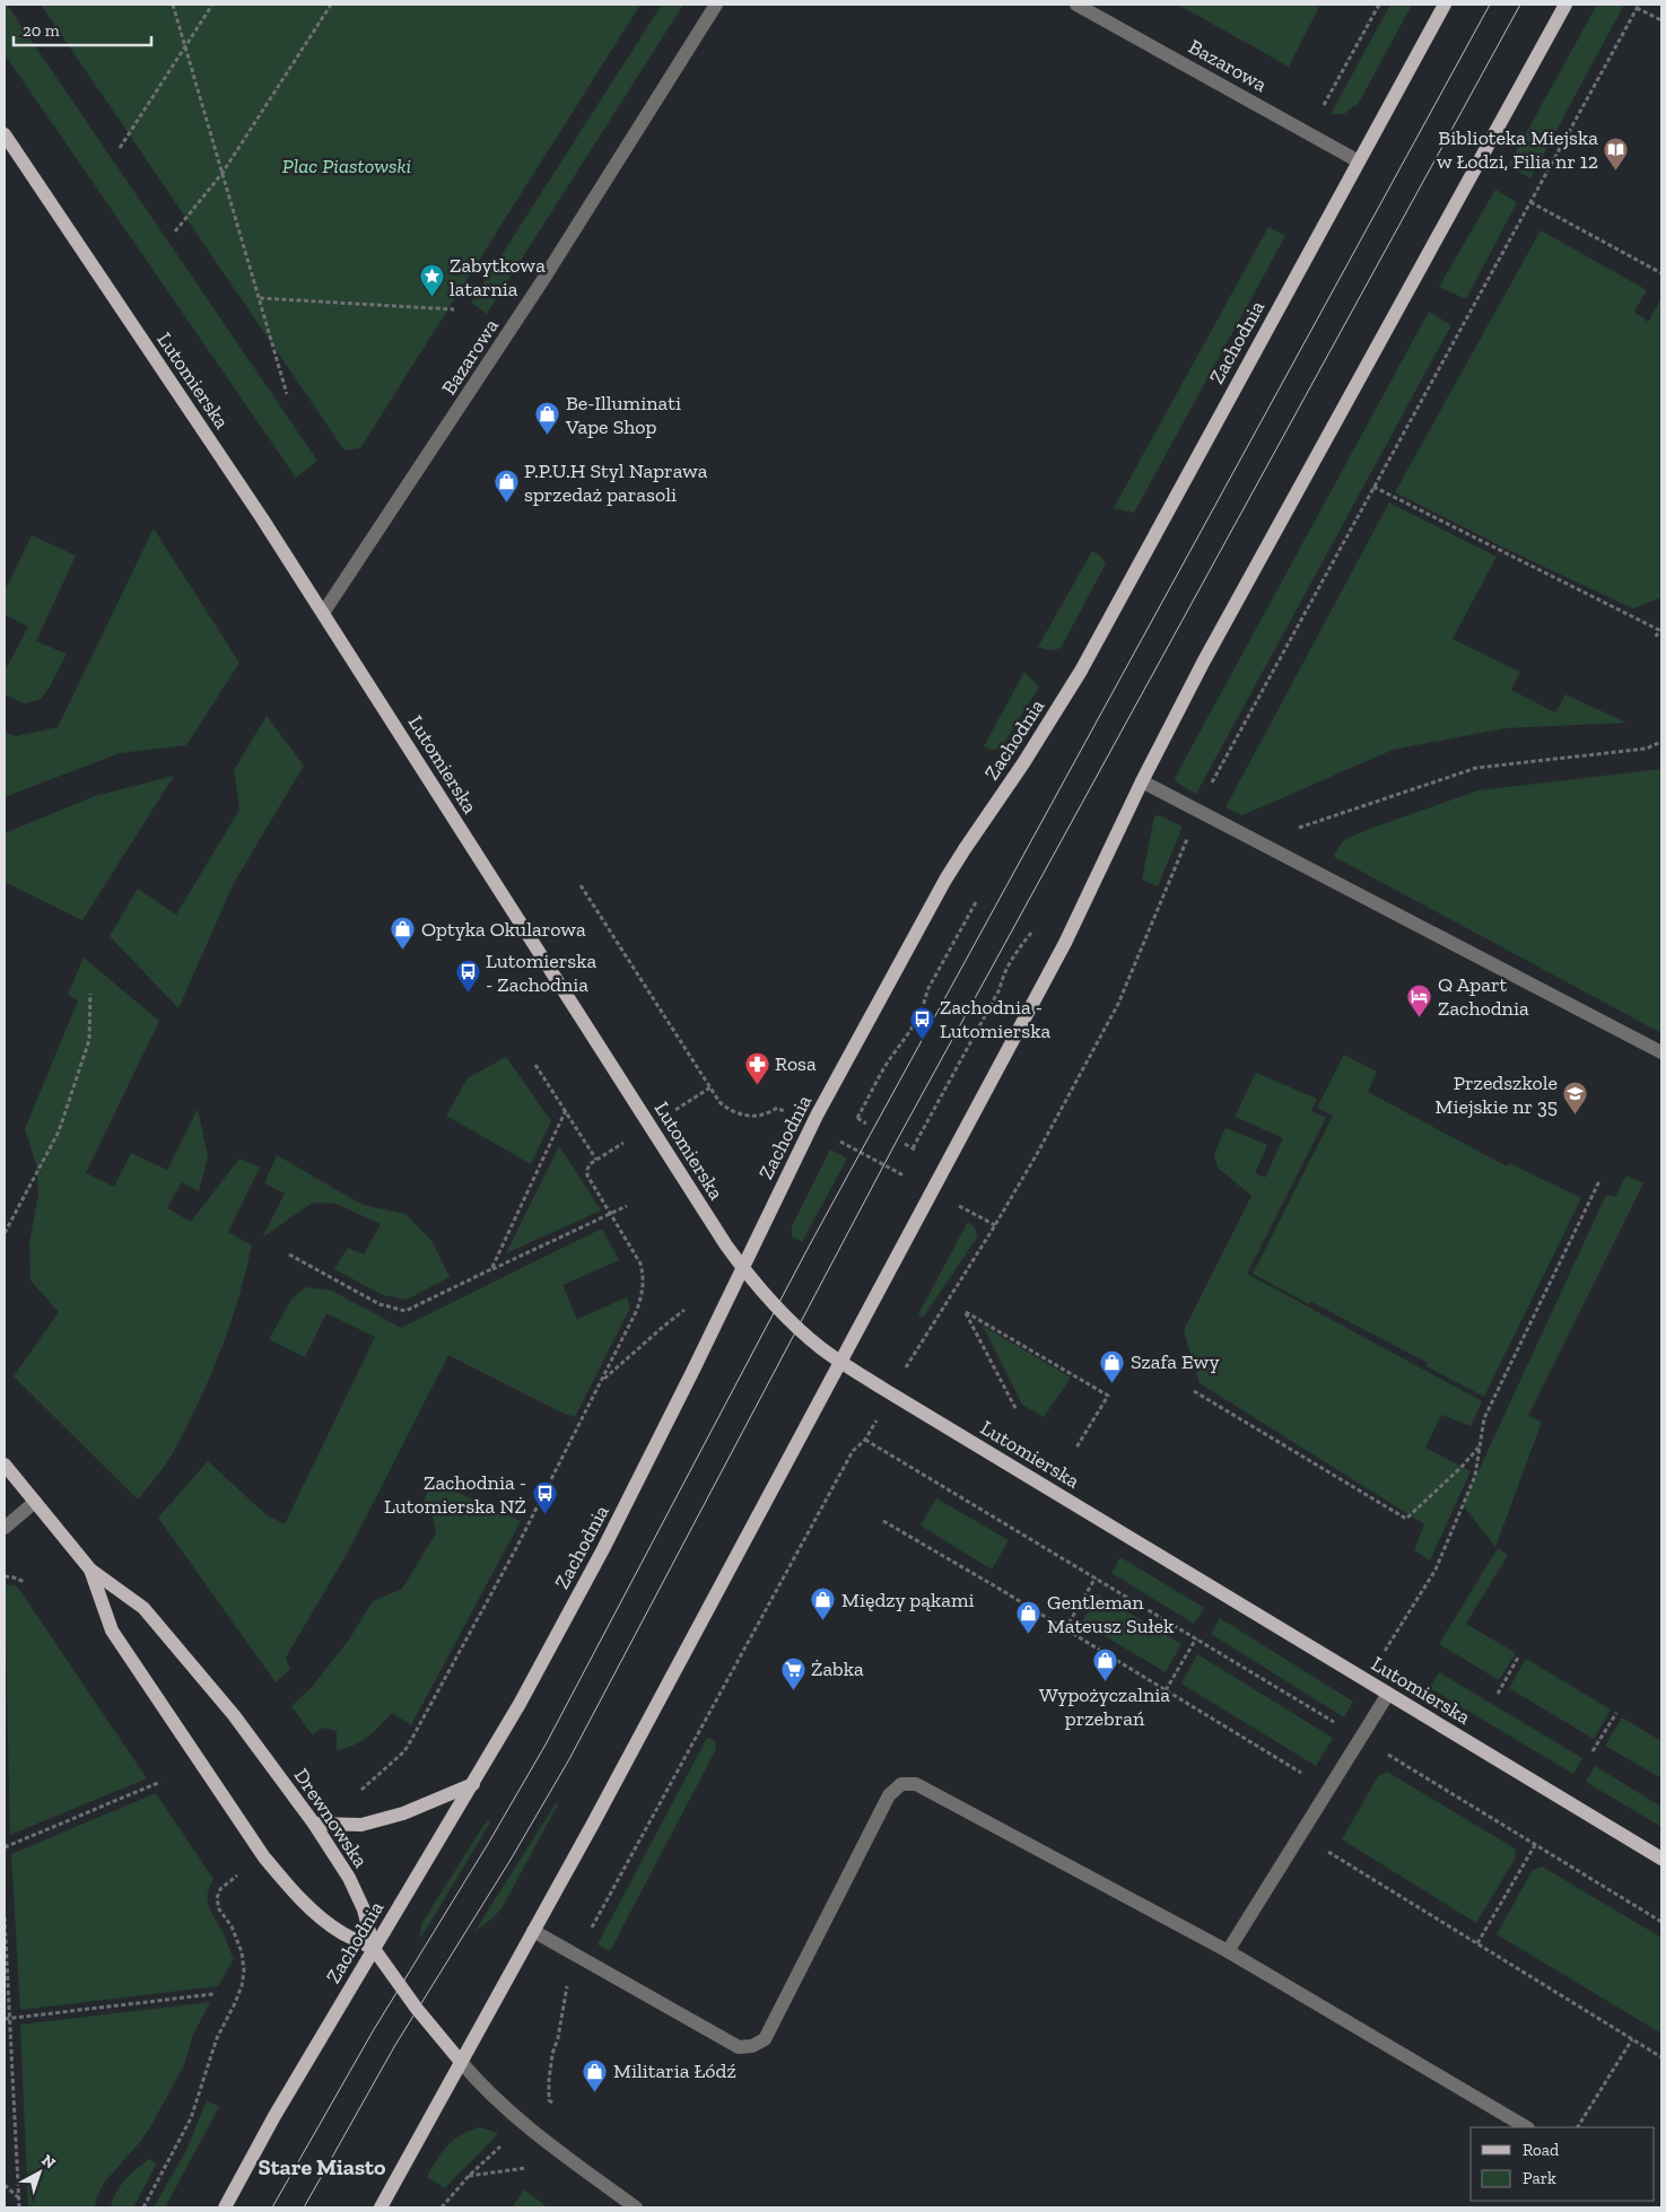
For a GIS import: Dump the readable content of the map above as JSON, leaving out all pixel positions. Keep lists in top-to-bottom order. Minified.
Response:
{"streets":{"main road":["Zachodnia","Lutomierska","Drewnowska"],"street":["Bazarowa"]},"crossings":[["Bazarowa","Zachodnia"],["Bazarowa","Lutomierska"],["Zachodnia","Lutomierska"],["Zachodnia","Drewnowska"]],"districts":["Stare Miasto"],"parks":["Plac Piastowski"],"places":{"library":["Biblioteka Miejska w Łodzi, Filia nr 12"],"place":["Zabytkowa latarnia"],"shop":["Be-Illuminati Vape Shop","P.P.U.H Styl Naprawa sprzedaż parasoli","Optyka Okularowa","Szafa Ewy","Między pąkami","Gentleman Mateusz Sułek","Wypożyczalnia przebrań","Militaria Łódź"],"bus stop":["Lutomierska - Zachodnia","Zachodnia - Lutomierska","Zachodnia - Lutomierska NŻ"],"hotel":["Q Apart Zachodnia"],"pharmacy":["Rosa"],"school or university":["Przedszkole Miejskie nr 35"],"supermarket":["Żabka"]},"legend":["Road","Park"],"scale_bar":"20 m","north":"top right"}
